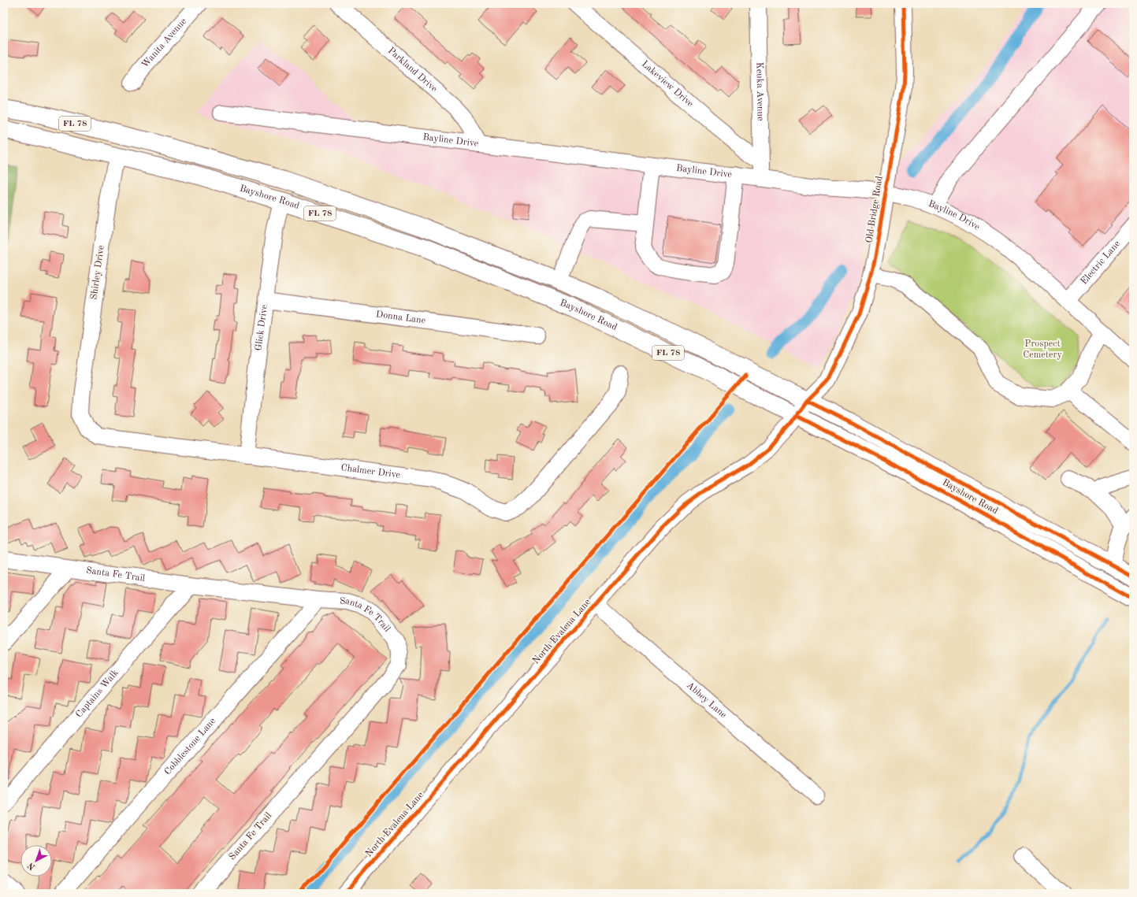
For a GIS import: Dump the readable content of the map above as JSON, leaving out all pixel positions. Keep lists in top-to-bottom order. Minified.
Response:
{"streets":{"main road":["FL 78","Bayshore Road"],"street":["Wanita Avenue","Parkland Drive","Lakeview Drive","Keuka Avenue","Bayline Drive","Old Bridge Road","Electric Lane","Shirley Drive","Donna Lane","Glick Drive","Chalmer Drive","Santa Fe Trail","North Evalena Lane","Captains Walk","Abbey Lane","Cobblestone Lane"]},"crossings":[["Parkland Drive","Bayline Drive"],["Lakeview Drive","Keuka Avenue"],["Keuka Avenue","Bayline Drive"],["Bayline Drive","Old Bridge Road"],["Bayline Drive","Electric Lane"],["Bayshore Road","Old Bridge Road"],["Bayshore Road","Shirley Drive"],["Bayshore Road","Glick Drive"],["Bayshore Road","North Evalena Lane"],["Old Bridge Road","North Evalena Lane"],["Shirley Drive","Chalmer Drive"],["Donna Lane","Glick Drive"],["Glick Drive","Chalmer Drive"],["Santa Fe Trail","Captains Walk"],["Santa Fe Trail","Cobblestone Lane"],["North Evalena Lane","Abbey Lane"]],"parks":["Prospect Cemetery"],"north":"bottom left"}
